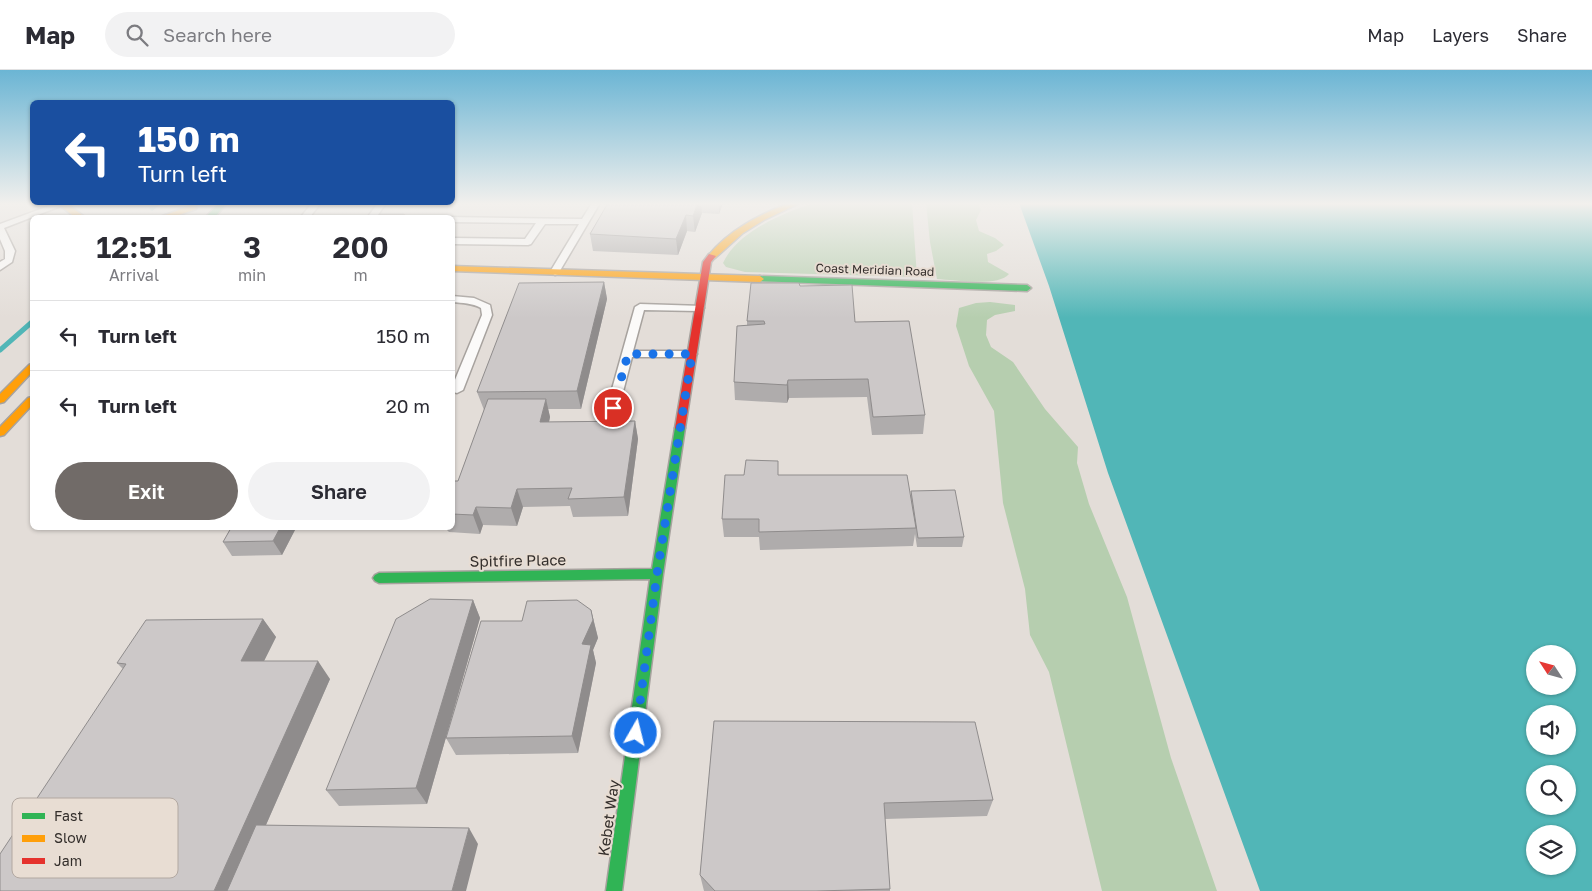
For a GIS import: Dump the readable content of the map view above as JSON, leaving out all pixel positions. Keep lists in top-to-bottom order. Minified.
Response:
{"streets":{"main road":["Coast Meridian Road","Spitfire Place","Kebet Way"]},"crossings":[["Coast Meridian Road","Kebet Way"],["Spitfire Place","Kebet Way"]],"legend":["Fast","Slow","Jam"],"north":"top left","page":{"header":"Map","search":"Search here","nav":["Map","Layers","Share"],"turn":["150 m","Turn left"],"eta":["12:51","Arrival","3","min","200","m"],"list":[{"name":"Turn left","value":"150 m"},{"name":"Turn left","value":"20 m"}],"buttons":["Exit","Share"]}}
